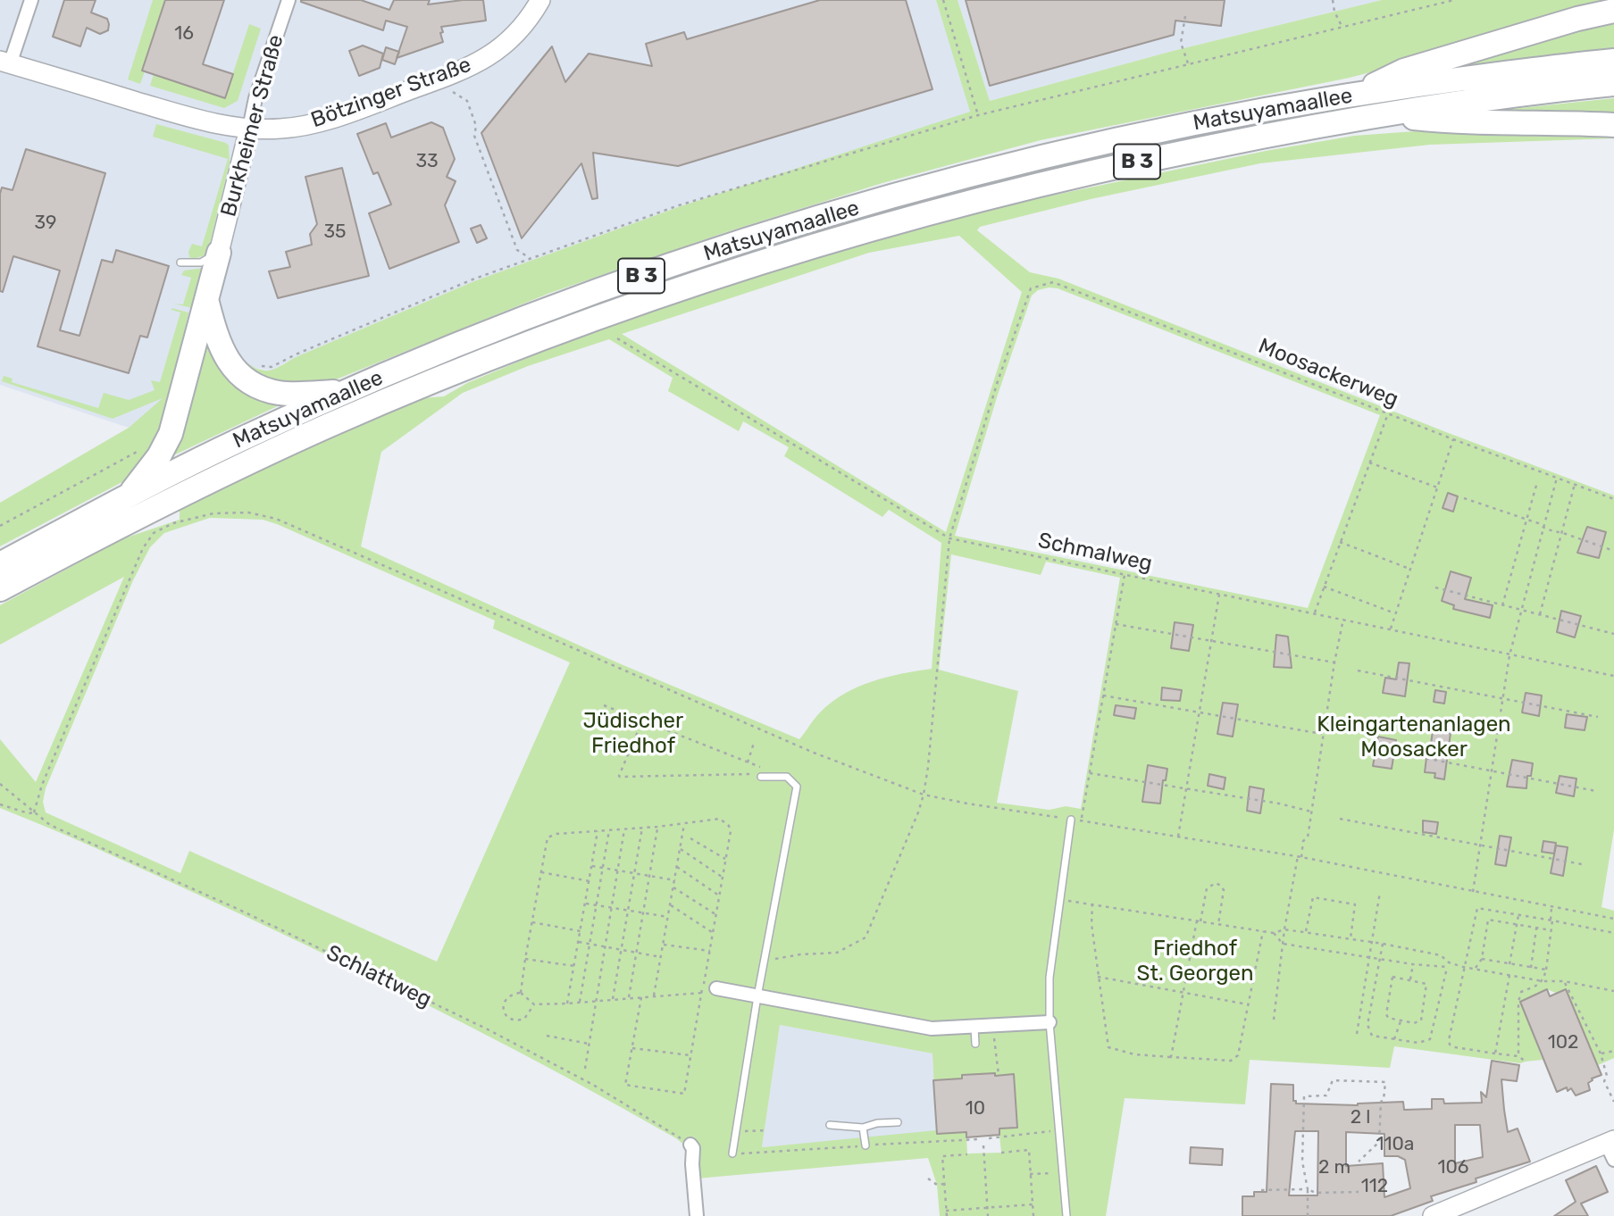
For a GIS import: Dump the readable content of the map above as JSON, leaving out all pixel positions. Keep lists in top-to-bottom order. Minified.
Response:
{"streets":{"highway":["Matsuyamaallee","B 3"],"street":["Bötzinger Straße","Burkheimer Straße"],"path":["Moosackerweg","Schmalweg","Schlattweg"]},"crossings":[["Bötzinger Straße","Burkheimer Straße"],["Moosackerweg","Schmalweg"]],"parks":["Jüdischer Friedhof","Kleingartenanlagen Moosacker","Friedhof St. Georgen"],"house_numbers":["16","33","39","35","102","10","2 l","110a","2 m","106","112"]}
